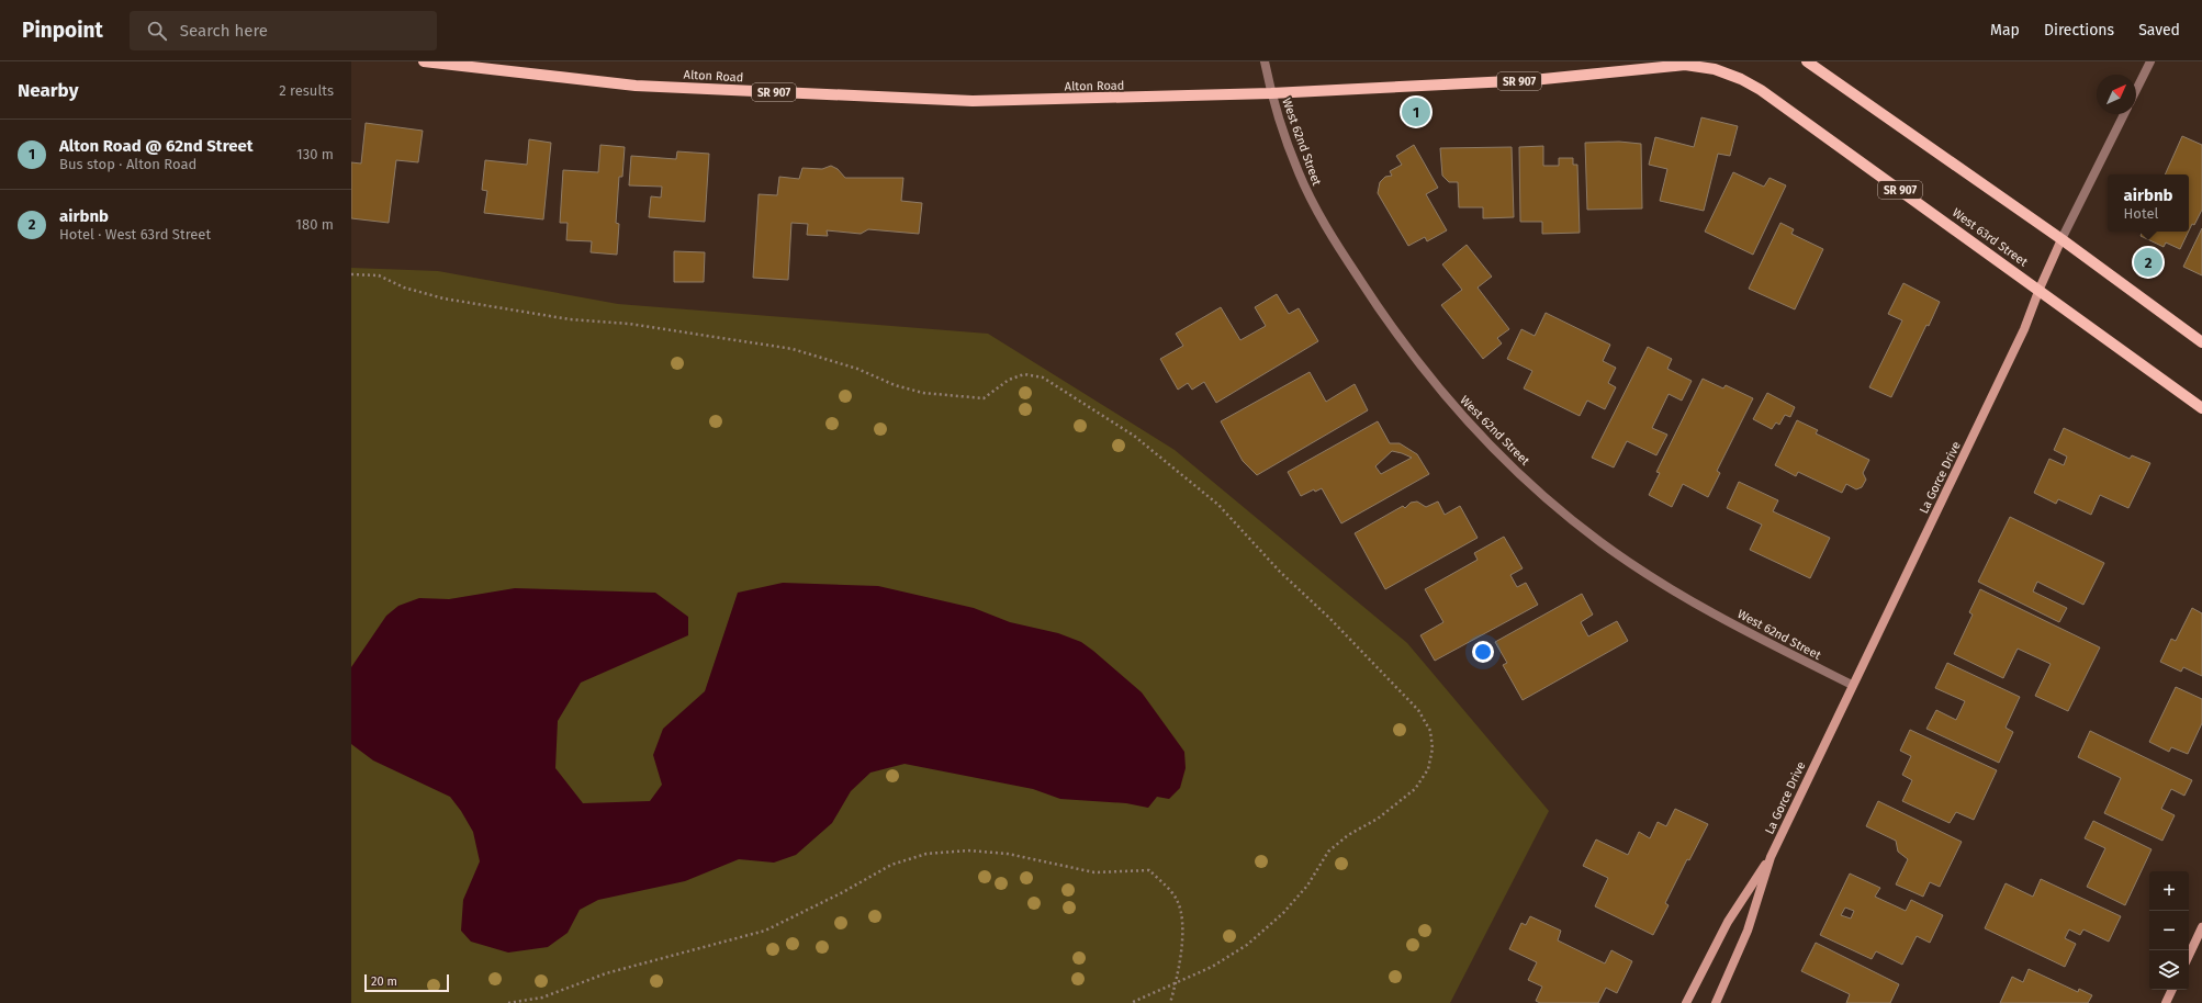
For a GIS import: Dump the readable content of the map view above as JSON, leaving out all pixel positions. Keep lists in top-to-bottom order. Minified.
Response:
{"streets":{"main road":["Alton Road","SR 907","West 63rd Street","La Gorce Drive"],"street":["West 62nd Street"]},"crossings":[["Alton Road","West 62nd Street"],["Alton Road","West 63rd Street"],["West 62nd Street","La Gorce Drive"],["West 63rd Street","La Gorce Drive"]],"scale_bar":"20 m","north":"top right","page":{"header":"Pinpoint","search":"Search here","nav":["Map","Directions","Saved"],"heading":["Nearby","2 results"],"pins":["1","2"],"list":[{"mark":"1","name":"Alton Road @ 62nd Street","note":"Bus stop · Alton Road","value":"130 m"},{"mark":"2","name":"airbnb","note":"Hotel · West 63rd Street","value":"180 m"}],"popup":["airbnb","Hotel"],"map_buttons":["+","−"],"scale":"20 m"}}
